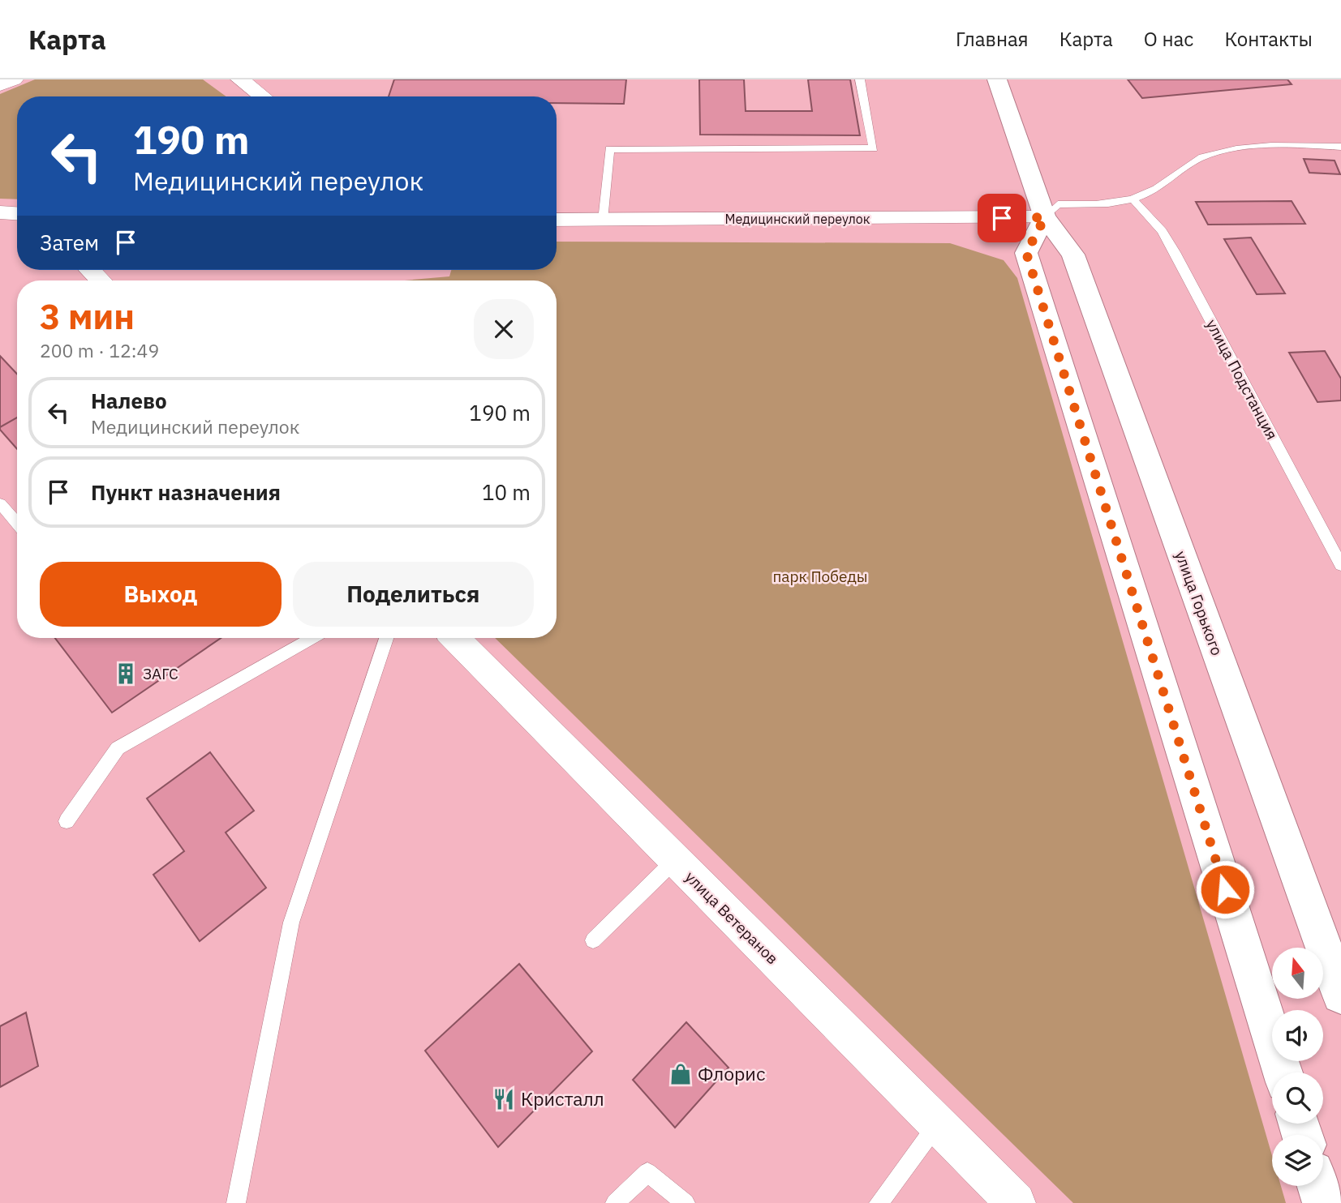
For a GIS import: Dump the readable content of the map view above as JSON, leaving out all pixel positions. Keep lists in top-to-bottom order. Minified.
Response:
{"streets":{"main road":["улица Горького"],"street":["Медицинский переулок","улица Ветеранов"],"lane":["улица Подстанция"]},"crossings":[["Медицинский переулок","улица Горького"]],"parks":["парк Победы"],"places":{"building":["ЗАГС"],"shop":["Флорис"],"restaurant":["Кристалл"]},"north":"top","page":{"header":"Карта","nav":["Главная","Карта","О нас","Контакты"],"turn":["190 m","Медицинский переулок"],"then":"Затем","heading":["3 мин","200 m · 12:49"],"list":[{"name":"Налево","note":"Медицинский переулок","value":"190 m"},{"name":"Пункт назначения","value":"10 m"}],"buttons":["Выход","Поделиться"]}}
